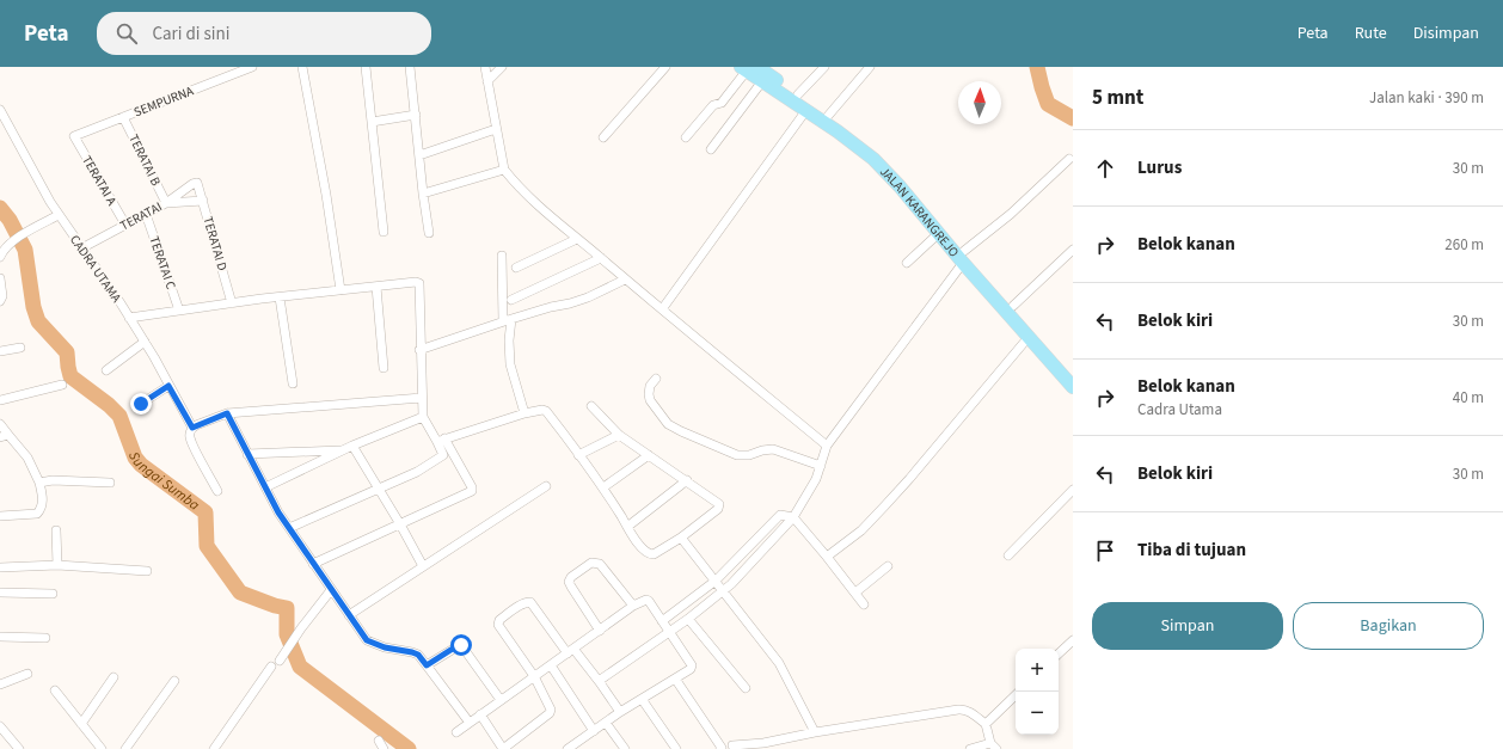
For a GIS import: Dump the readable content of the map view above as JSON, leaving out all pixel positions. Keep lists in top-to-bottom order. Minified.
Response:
{"streets":{"main road":["JALAN KARANGREJO"],"street":["SEMPURNA","TERATAI B","TERATAI A","TERATAI","TERATAI D","TERATAI C","CADRA UTAMA"]},"crossings":[["SEMPURNA","TERATAI B"],["SEMPURNA","TERATAI A"],["TERATAI B","TERATAI"],["TERATAI A","TERATAI"],["TERATAI","TERATAI D"],["TERATAI","TERATAI C"],["TERATAI","CADRA UTAMA"]],"water":["Sungai Sumba"],"north":"top","page":{"header":"Peta","search":"Cari di sini","nav":["Peta","Rute","Disimpan"],"heading":["5 mnt","Jalan kaki · 390 m"],"list":[["Lurus","30 m"],["Belok kanan","260 m"],["Belok kiri","30 m"],["Belok kanan","Cadra Utama","40 m"],["Belok kiri","30 m"],"Tiba di tujuan"],"buttons":["Simpan","Bagikan"],"map_buttons":["+","−"]}}
